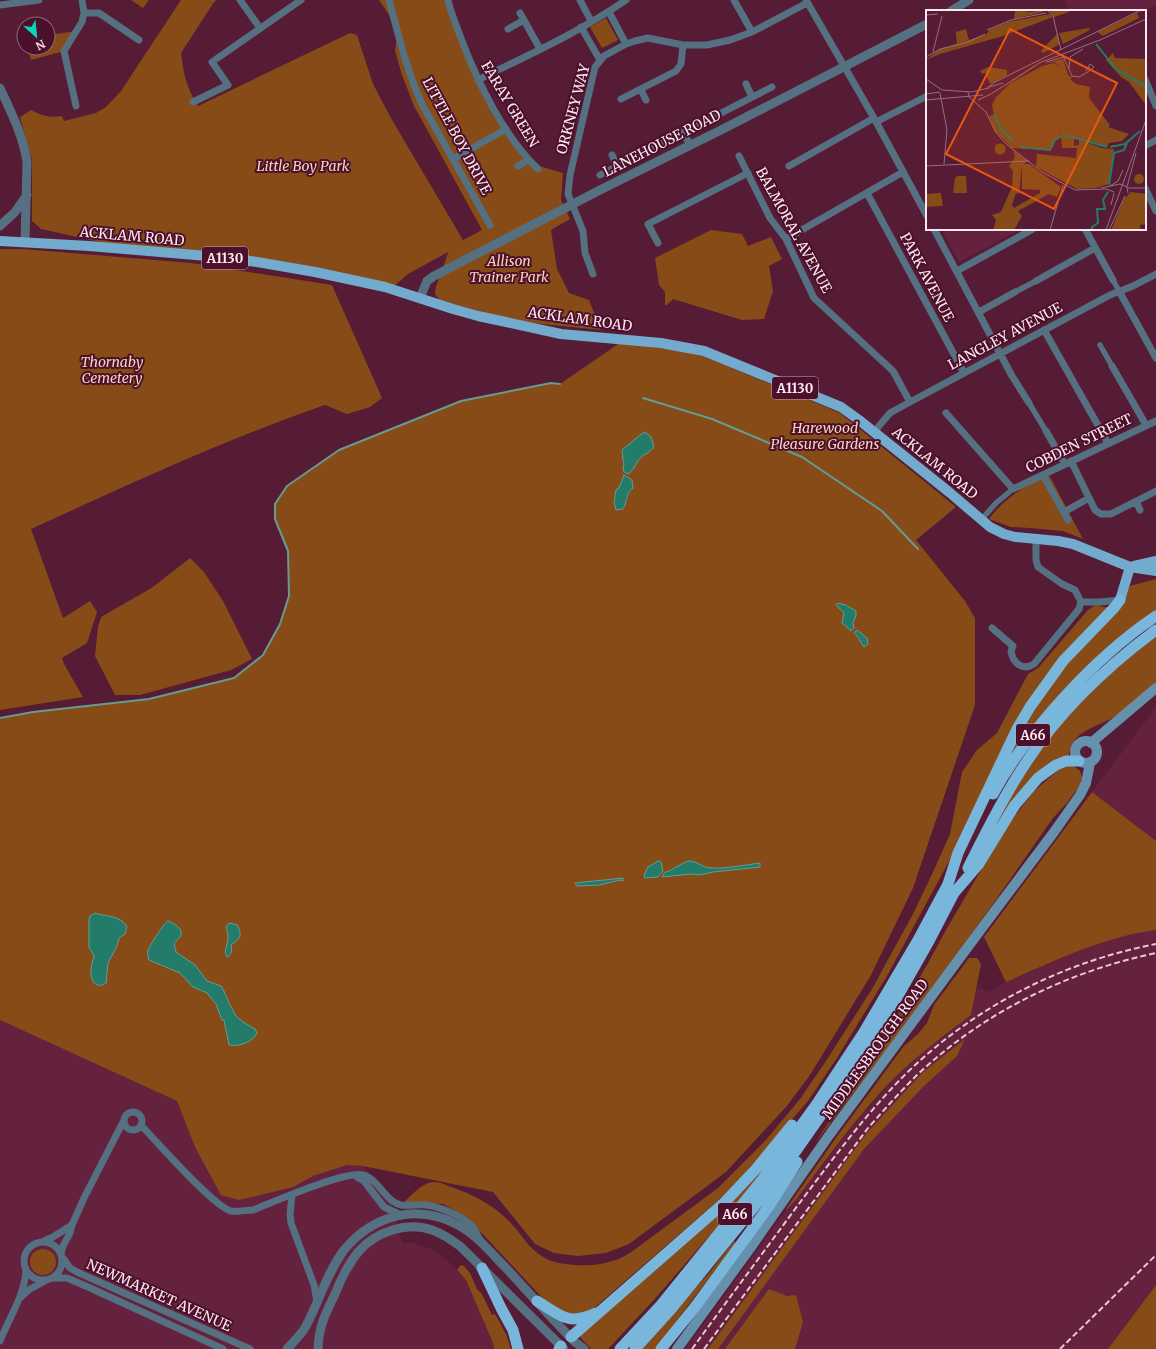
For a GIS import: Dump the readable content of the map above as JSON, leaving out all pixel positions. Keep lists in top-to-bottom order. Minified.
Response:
{"streets":{"highway":["A66"],"main road":["ACKLAM ROAD","A1130","MIDDLESBROUGH ROAD"],"street":["FARAY GREEN","ORKNEY WAY","LITTLE BOY DRIVE","LANEHOUSE ROAD","BALMORAL AVENUE","PARK AVENUE","LANGLEY AVENUE","COBDEN STREET","NEWMARKET AVENUE"]},"crossings":[["ORKNEY WAY","LANEHOUSE ROAD"],["LANEHOUSE ROAD","ACKLAM ROAD"],["BALMORAL AVENUE","LANGLEY AVENUE"],["ACKLAM ROAD","A1130"],["ACKLAM ROAD","LANGLEY AVENUE"],["PARK AVENUE","LANGLEY AVENUE"],["A66","MIDDLESBROUGH ROAD"]],"parks":["Little Boy Park","Allison Trainer Park","Thornaby Cemetery","Harewood Pleasure Gardens"],"north":"bottom right"}
